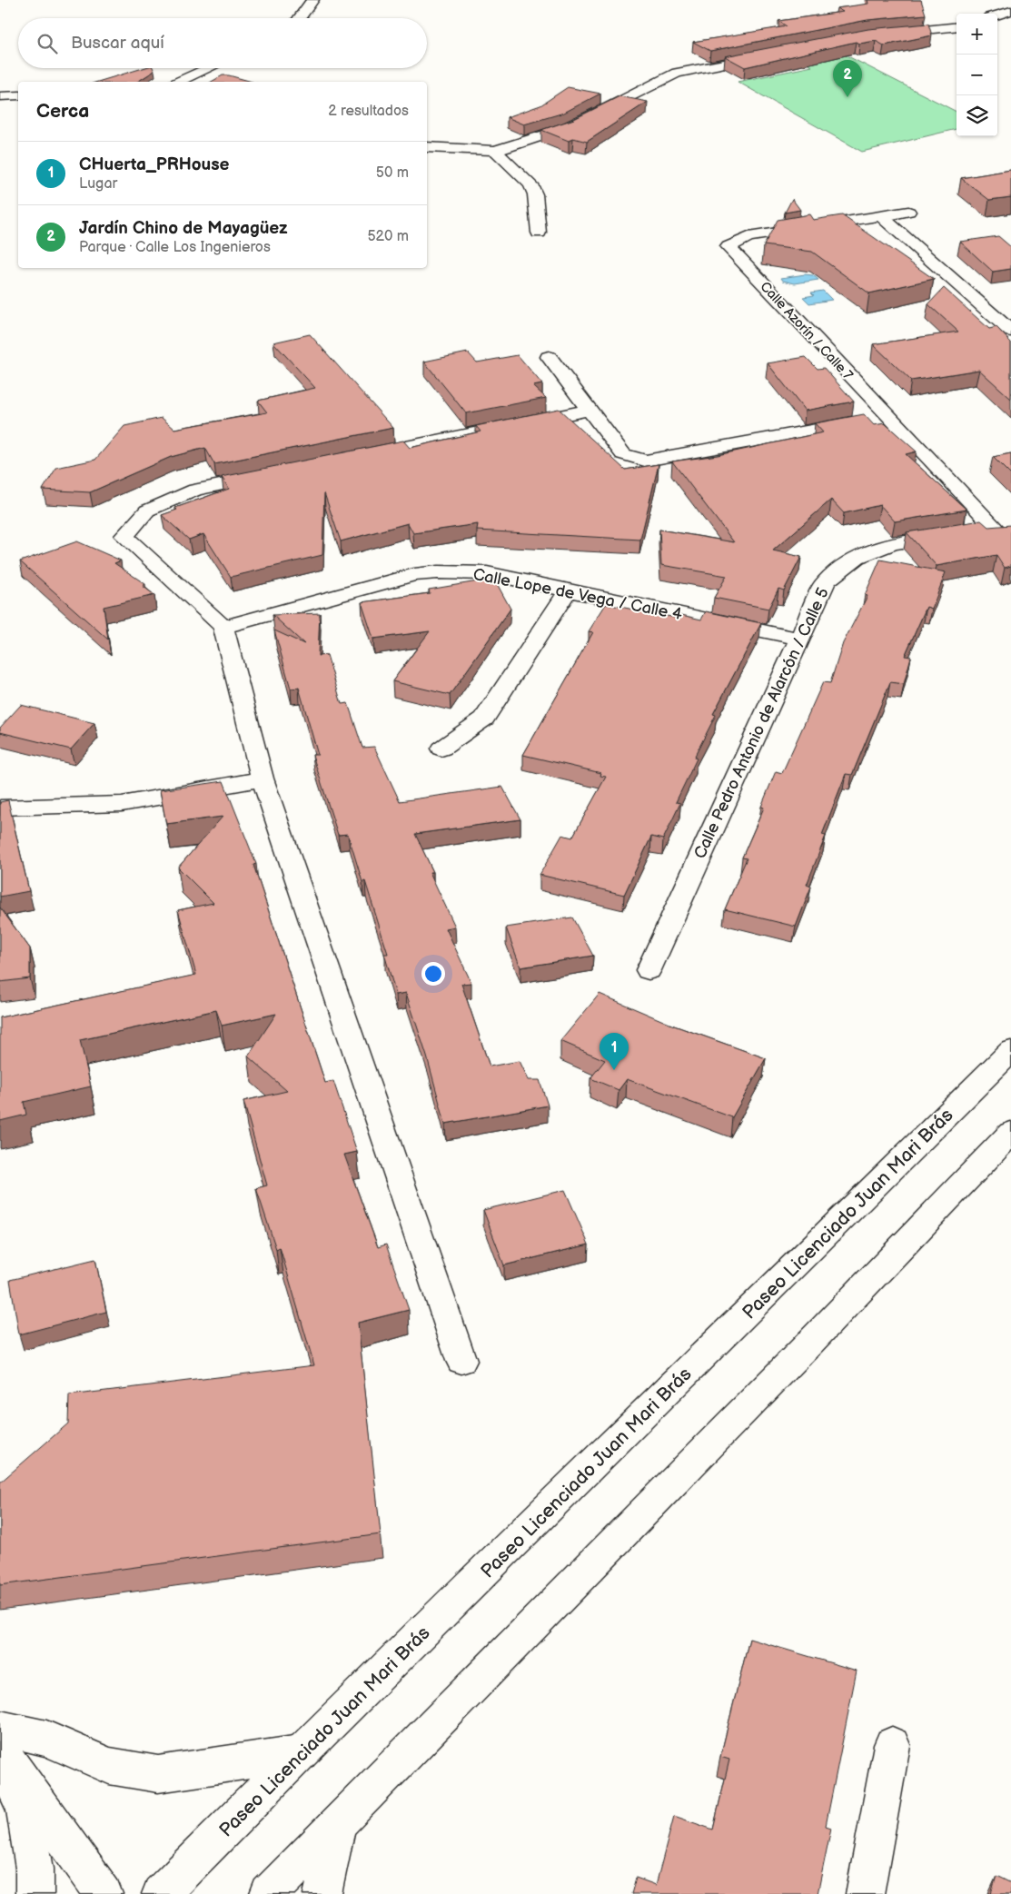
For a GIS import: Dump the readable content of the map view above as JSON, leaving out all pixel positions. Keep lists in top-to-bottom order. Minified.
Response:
{"streets":{"street":["Calle Azorín / Calle 7","Calle Lope de Vega / Calle 4","Calle Pedro Antonio de Alarcón / Calle 5","Paseo Licenciado Juan Mari Brás"]},"crossings":[["Calle Azorín / Calle 7","Calle Pedro Antonio de Alarcón / Calle 5"],["Calle Lope de Vega / Calle 4","Calle Pedro Antonio de Alarcón / Calle 5"]],"page":{"map_buttons":["+","−"],"search":"Buscar aquí","pins":["2","1"],"heading":["Cerca","2 resultados"],"list":[{"mark":"1","name":"CHuerta_PRHouse","note":"Lugar","value":"50 m"},{"mark":"2","name":"Jardín Chino de Mayagüez","note":"Parque · Calle Los Ingenieros","value":"520 m"}]}}
